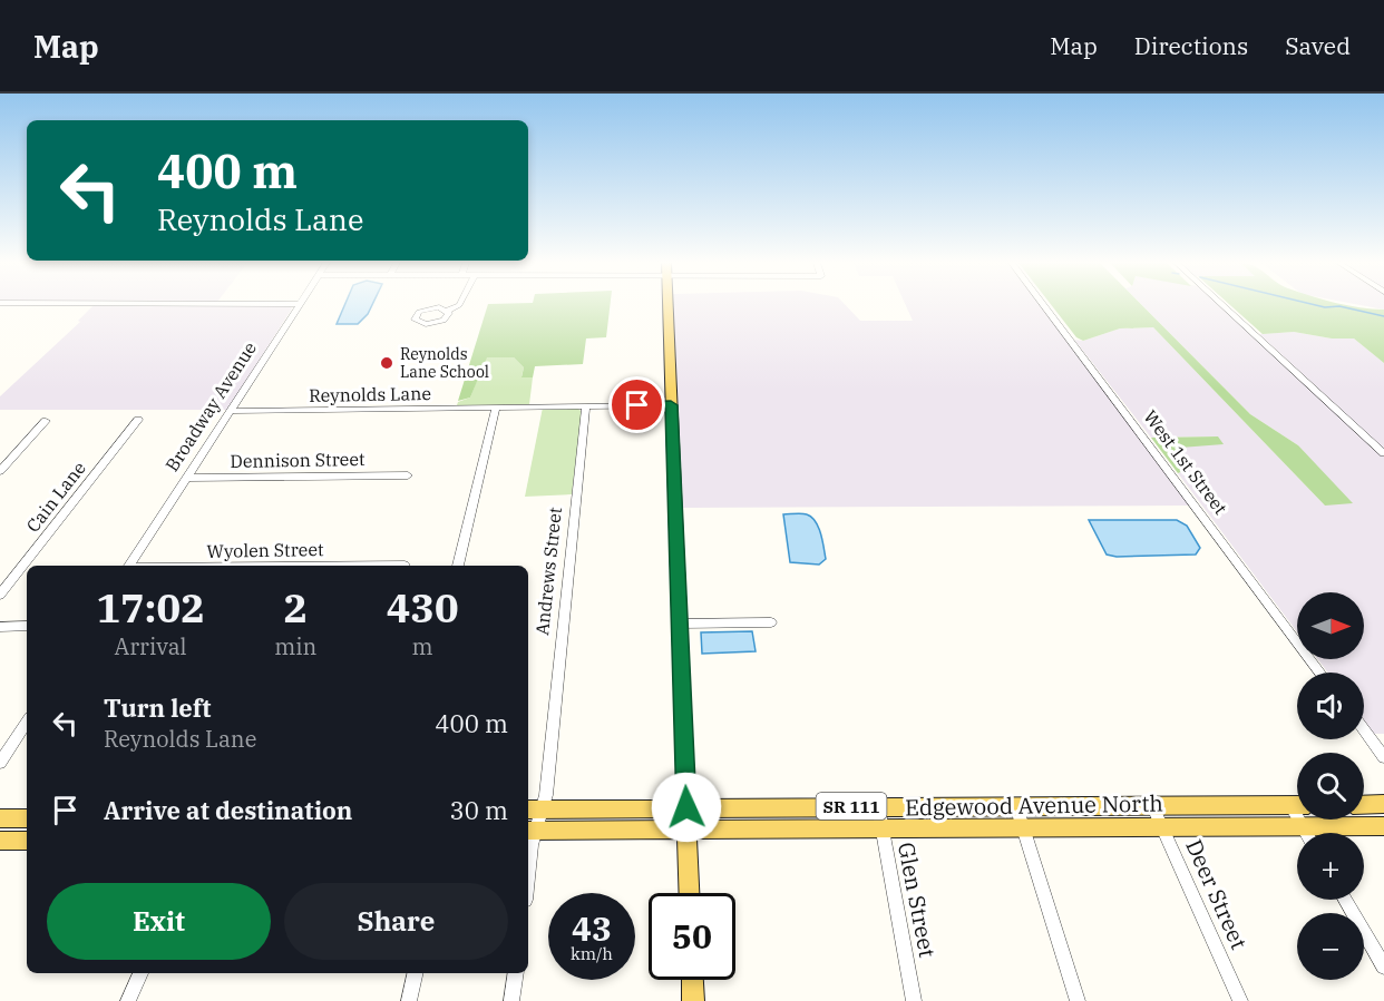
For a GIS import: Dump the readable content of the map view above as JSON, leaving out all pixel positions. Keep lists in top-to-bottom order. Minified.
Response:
{"streets":{"main road":["Edgewood Avenue North","SR 111"],"street":["Reynolds Lane","Broadway Avenue","Dennison Street","West 1st Street","Cain Lane","Wyolen Street","Andrews Street","Deer Street","Glen Street"]},"crossings":[["Reynolds Lane","Broadway Avenue"],["Reynolds Lane","Andrews Street"],["Broadway Avenue","Dennison Street"],["Andrews Street","Edgewood Avenue North"],["Edgewood Avenue North","Deer Street"],["Edgewood Avenue North","Glen Street"]],"places":["Reynolds Lane School"],"north":"right","page":{"header":"Map","nav":["Map","Directions","Saved"],"turn":["400 m","Reynolds Lane"],"eta":["17:02","Arrival","2","min","430","m"],"map_buttons":["+","−"],"list":[{"name":"Turn left","note":"Reynolds Lane","value":"400 m"},{"name":"Arrive at destination","value":"30 m"}],"buttons":["Exit","Share"],"speed":"43 km/h","limit":"50"}}
